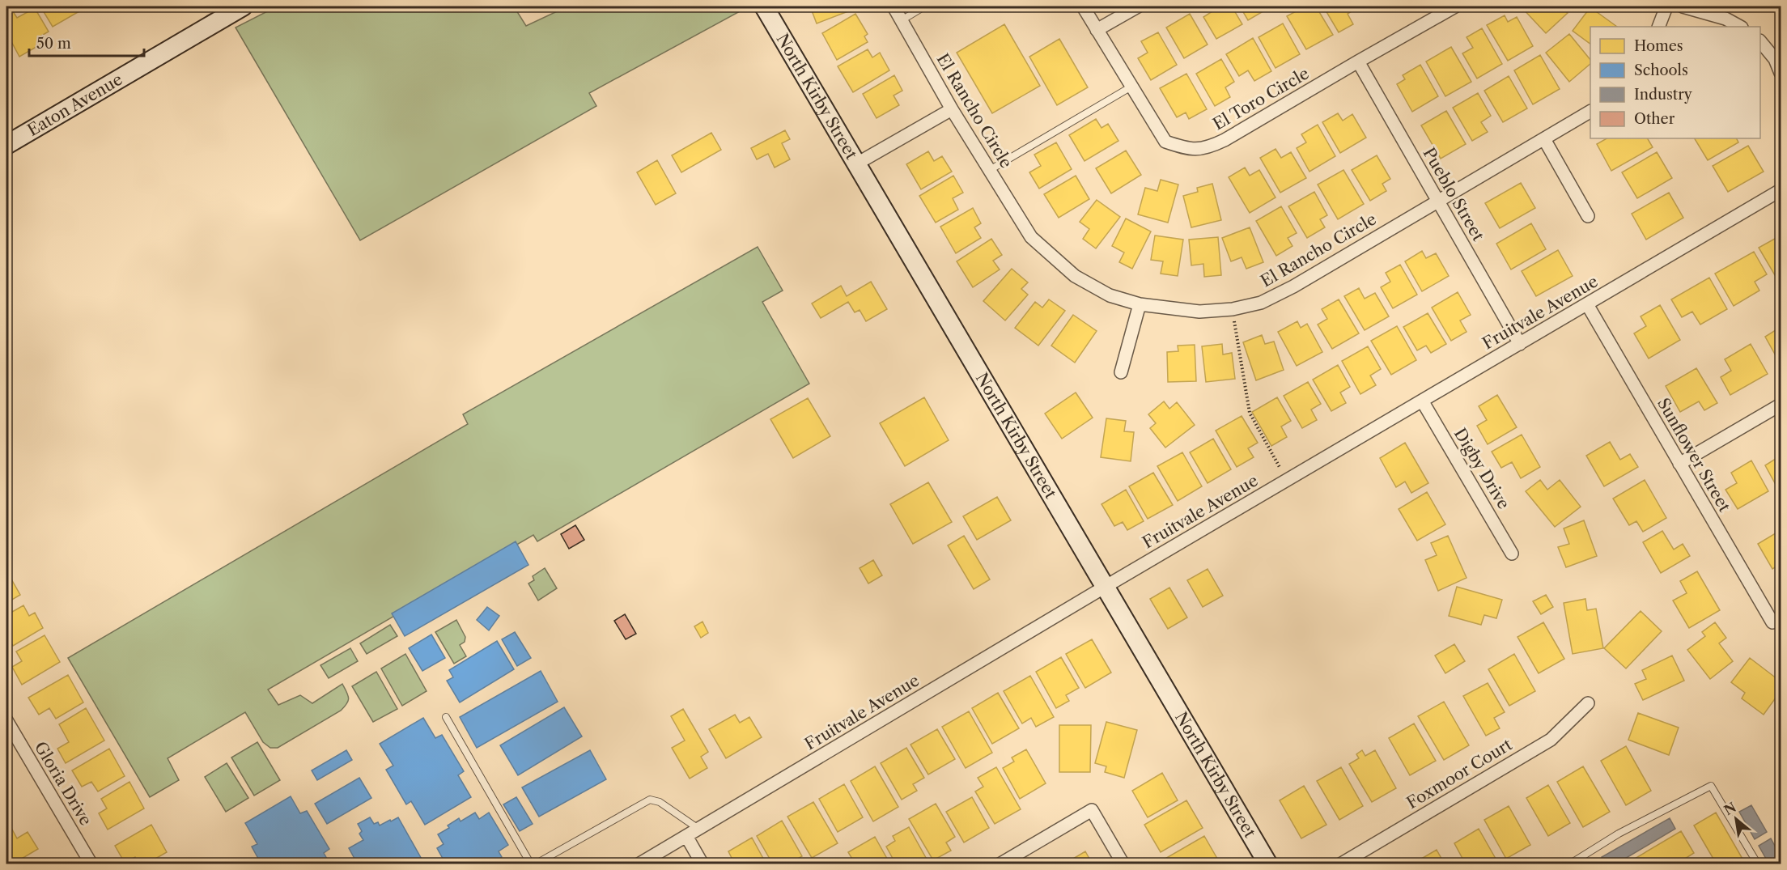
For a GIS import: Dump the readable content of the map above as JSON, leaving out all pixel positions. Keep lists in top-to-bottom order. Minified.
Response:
{"streets":{"street":["North Kirby Street","El Toro Circle","Eaton Avenue","El Rancho Circle","Pueblo Street","Fruitvale Avenue","Sunflower Street","Digby Drive","Foxmoor Court","Gloria Drive"]},"crossings":[["North Kirby Street","Fruitvale Avenue"],["El Toro Circle","Pueblo Street"],["El Rancho Circle","Pueblo Street"],["Pueblo Street","Fruitvale Avenue"],["Fruitvale Avenue","Sunflower Street"],["Fruitvale Avenue","Digby Drive"]],"legend":["Homes","Schools","Industry","Other"],"scale_bar":"50 m","north":"top left"}
